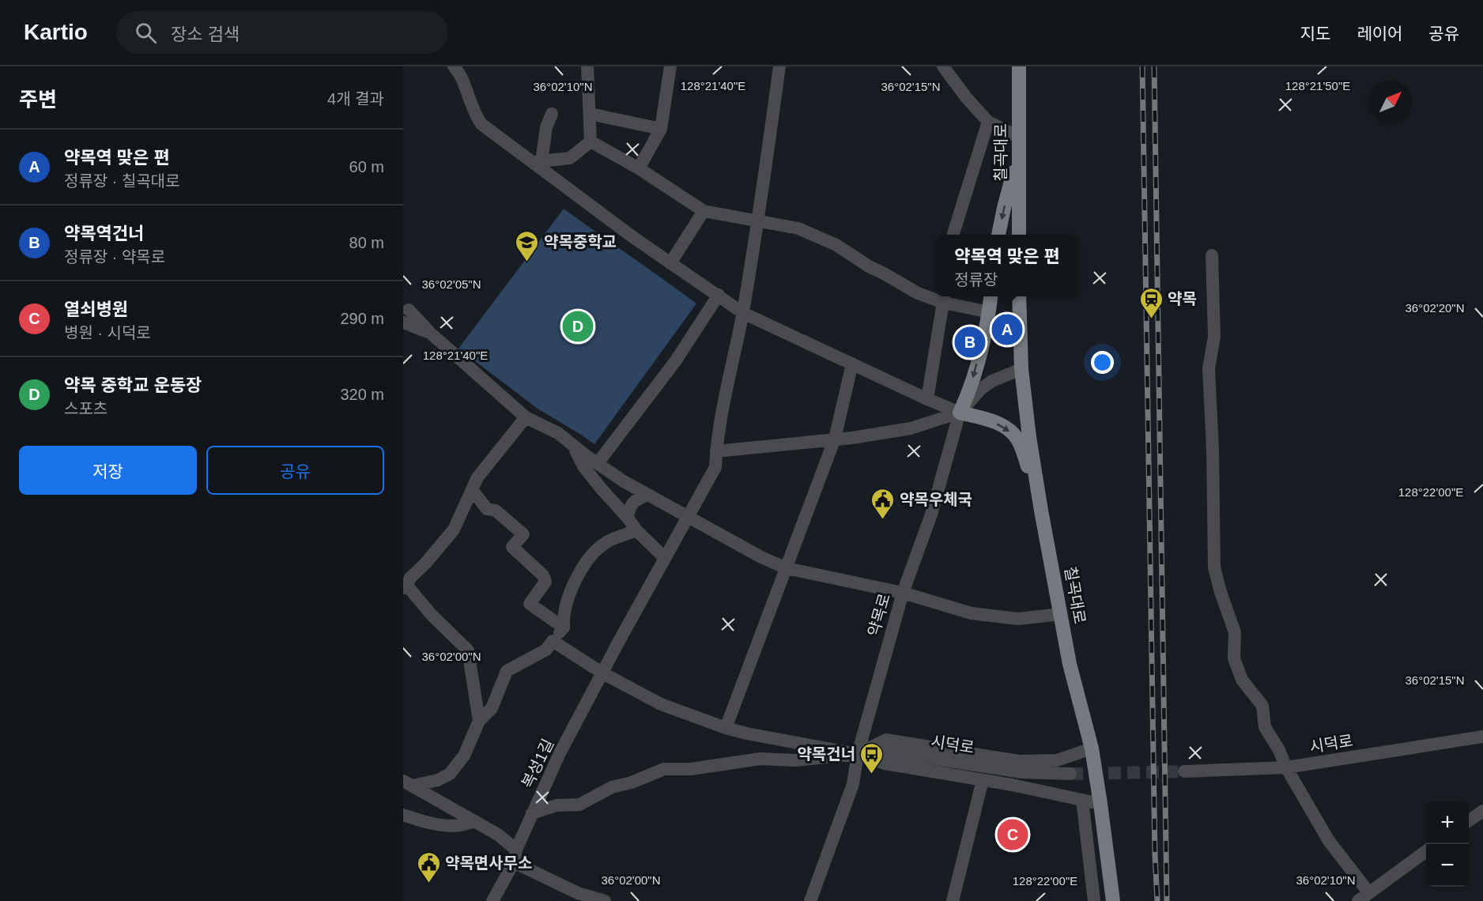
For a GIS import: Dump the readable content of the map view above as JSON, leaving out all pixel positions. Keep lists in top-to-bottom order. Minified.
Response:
{"streets":{"main road":["칠곡대로"],"street":["약목로","시덕로","복성1길"]},"crossings":[["칠곡대로","약목로"],["약목로","시덕로"]],"places":{"school or university":["약목중학교"],"station":["약목"],"public building":["약목우체국","약목면사무소"],"bus stop":["약목건너"]},"north":"top right","page":{"header":"Kartio","search":"장소 검색","nav":["지도","레이어","공유"],"heading":["주변","4개 결과"],"list":[{"mark":"A","name":"약목역 맞은 편","note":"정류장 · 칠곡대로","value":"60 m"},{"mark":"B","name":"약목역건너","note":"정류장 · 약목로","value":"80 m"},{"mark":"C","name":"열쇠병원","note":"병원 · 시덕로","value":"290 m"},{"mark":"D","name":"약목 중학교 운동장","note":"스포츠","value":"320 m"}],"popup":["약목역 맞은 편","정류장"],"pins":["D","A","B","C"],"buttons":["저장","공유"],"map_buttons":["+","−"]},"coordinates":["128°21'40\"E","128°21'50\"E","36°02'10\"N","36°02'15\"N","36°02'05\"N","36°02'20\"N","128°22'00\"E","36°02'00\"N"]}
